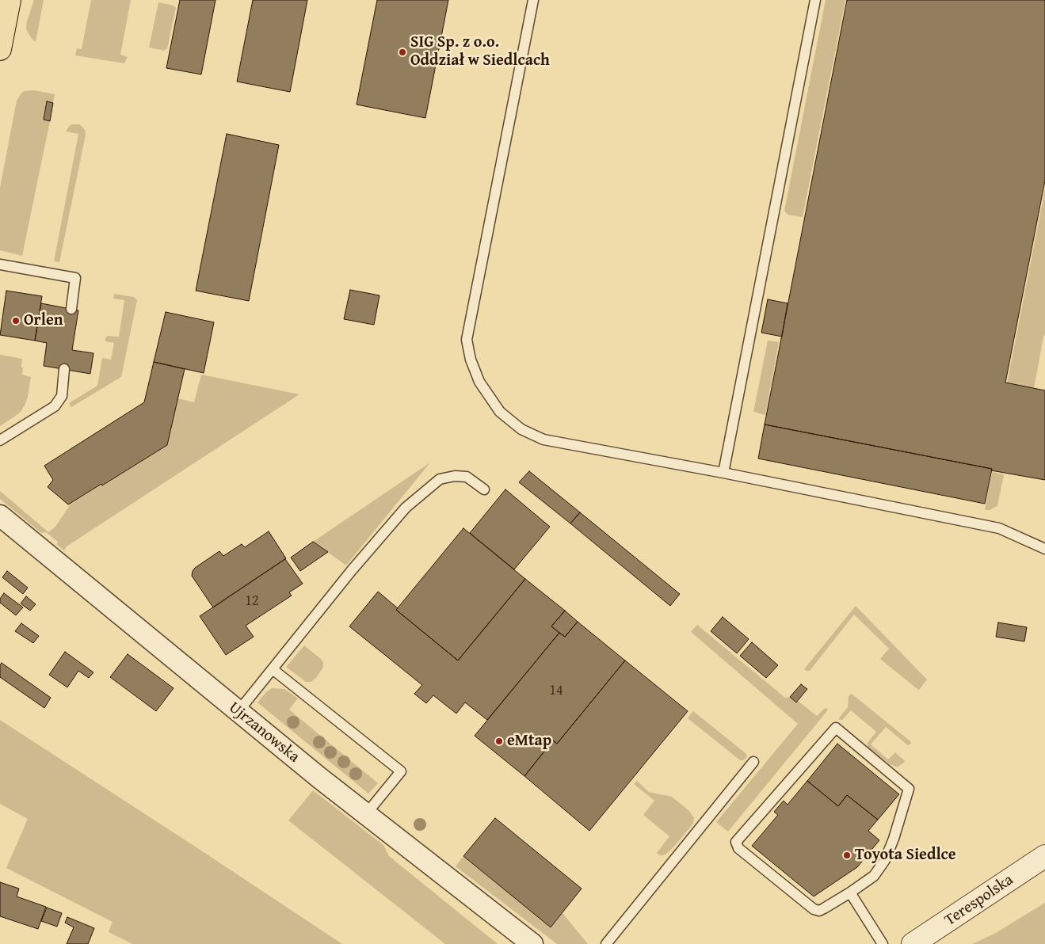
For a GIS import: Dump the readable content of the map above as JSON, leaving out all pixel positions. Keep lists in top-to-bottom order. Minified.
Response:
{"streets":{"street":["Ujrzanowska","Terespolska"]},"places":["SIG Sp. z o.o. Oddział w Siedlcach","Orlen","eMtap","Toyota Siedlce"],"house_numbers":["12","14"]}
